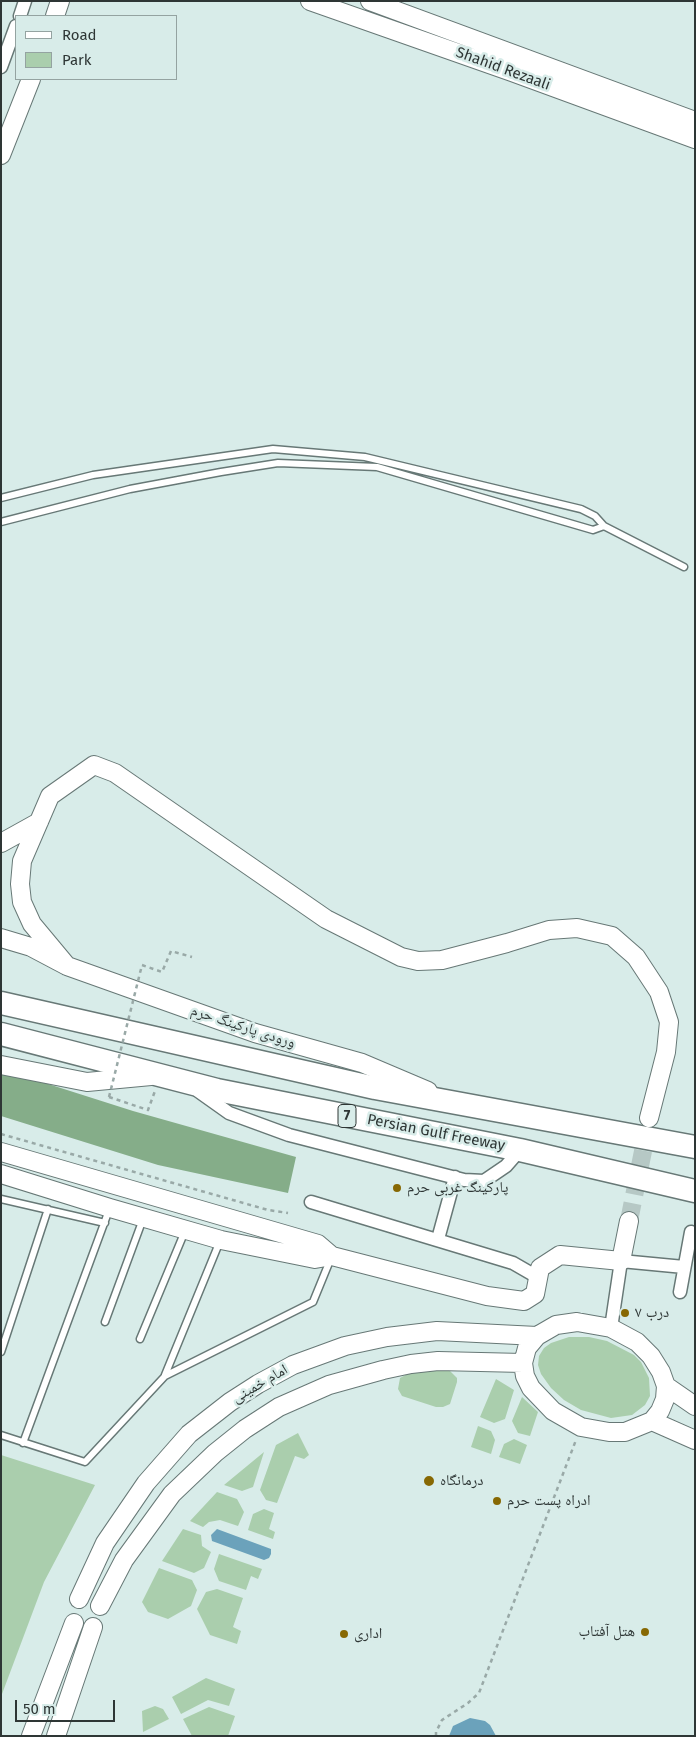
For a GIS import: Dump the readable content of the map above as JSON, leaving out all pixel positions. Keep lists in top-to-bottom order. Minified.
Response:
{"streets":{"highway":["7","Persian Gulf Freeway"],"street":["Shahid Rezaali","ورودی پارکینگ حرم","امام خمینی"]},"crossings":[["ورودی پارکینگ حرم","7"]],"places":["پارکینگ غربی حرم","درب ۷","درمانگاه","ادراه پست حرم","هتل آفتاب","اداری"],"legend":["Road","Park"],"scale_bar":"50 m"}
